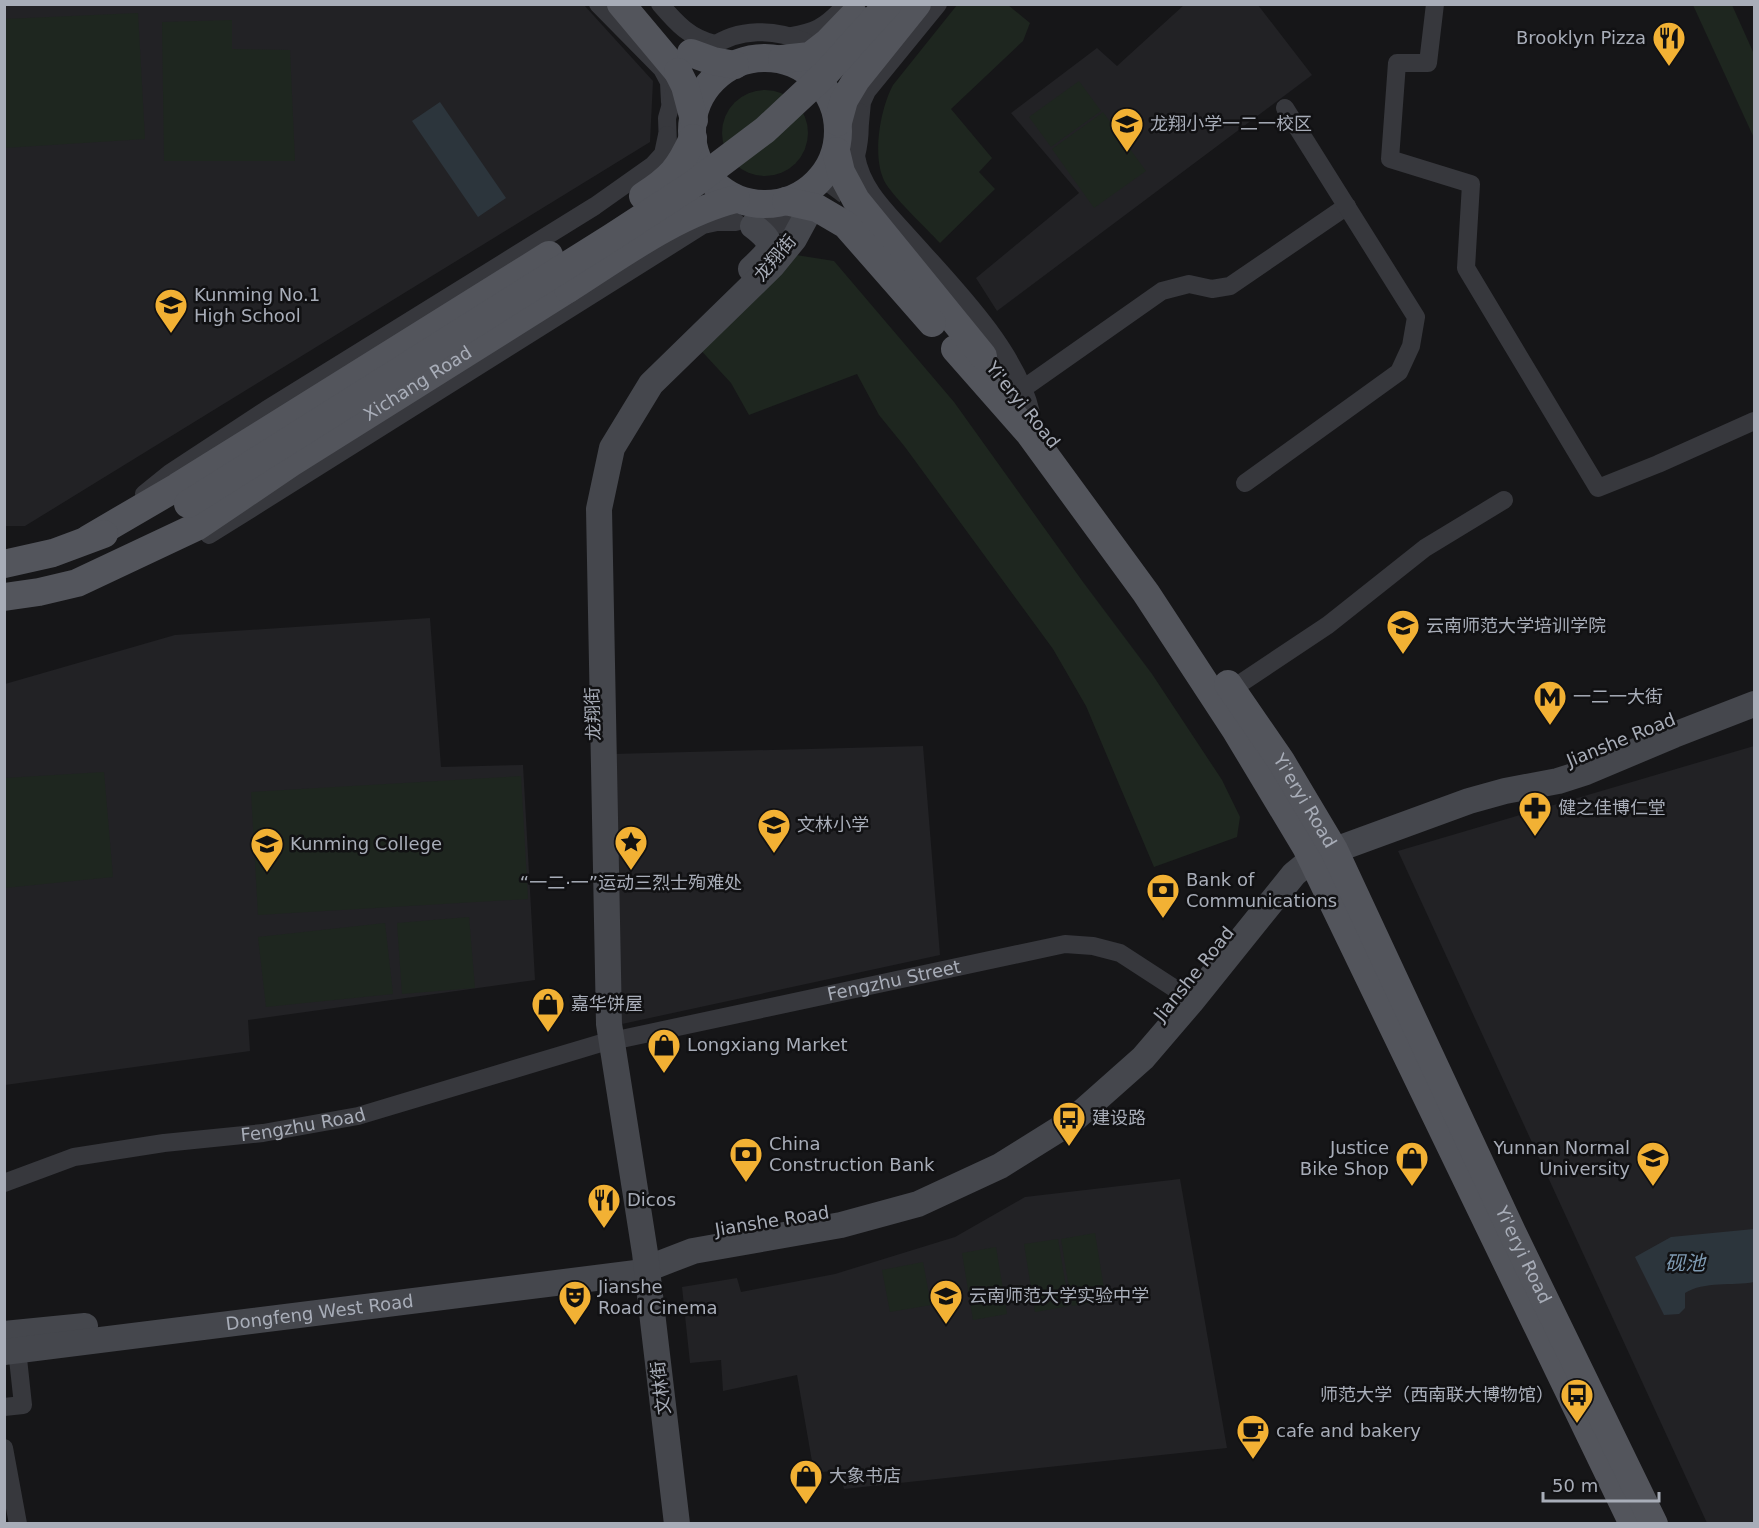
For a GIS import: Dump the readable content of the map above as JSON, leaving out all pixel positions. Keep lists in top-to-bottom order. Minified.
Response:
{"streets":{"main road":["Xichang Road","Yi'eryi Road"],"street":["龙翔街","Jianshe Road","Fengzhu Street","Fengzhu Road","Dongfeng West Road","文林街"]},"crossings":[["龙翔街","Xichang Road"],["龙翔街","Yi'eryi Road"],["龙翔街","Jianshe Road"],["龙翔街","Fengzhu Street"],["龙翔街","Fengzhu Road"],["龙翔街","Dongfeng West Road"],["龙翔街","文林街"],["Yi'eryi Road","Jianshe Road"],["Jianshe Road","Fengzhu Street"],["Jianshe Road","Dongfeng West Road"],["Jianshe Road","文林街"],["Fengzhu Street","Fengzhu Road"],["Dongfeng West Road","文林街"]],"water":["砚池"],"places":{"restaurant":["Brooklyn Pizza","Dicos"],"school or university":["龙翔小学一二一校区","Kunming No.1 High School","云南师范大学培训学院","文林小学","Kunming College","Yunnan Normal University","云南师范大学实验中学"],"metro station":["一二一大街"],"pharmacy":["健之佳博仁堂"],"place":["“一二·一”运动三烈士殉难处"],"bank":["Bank of Communications","China Construction Bank"],"shop":["嘉华饼屋","Longxiang Market","Justice Bike Shop","大象书店"],"bus stop":["建设路","师范大学（西南联大博物馆）"],"theatre":["Jianshe Road Cinema"],"cafe":["cafe and bakery"]},"scale_bar":"50 m"}
